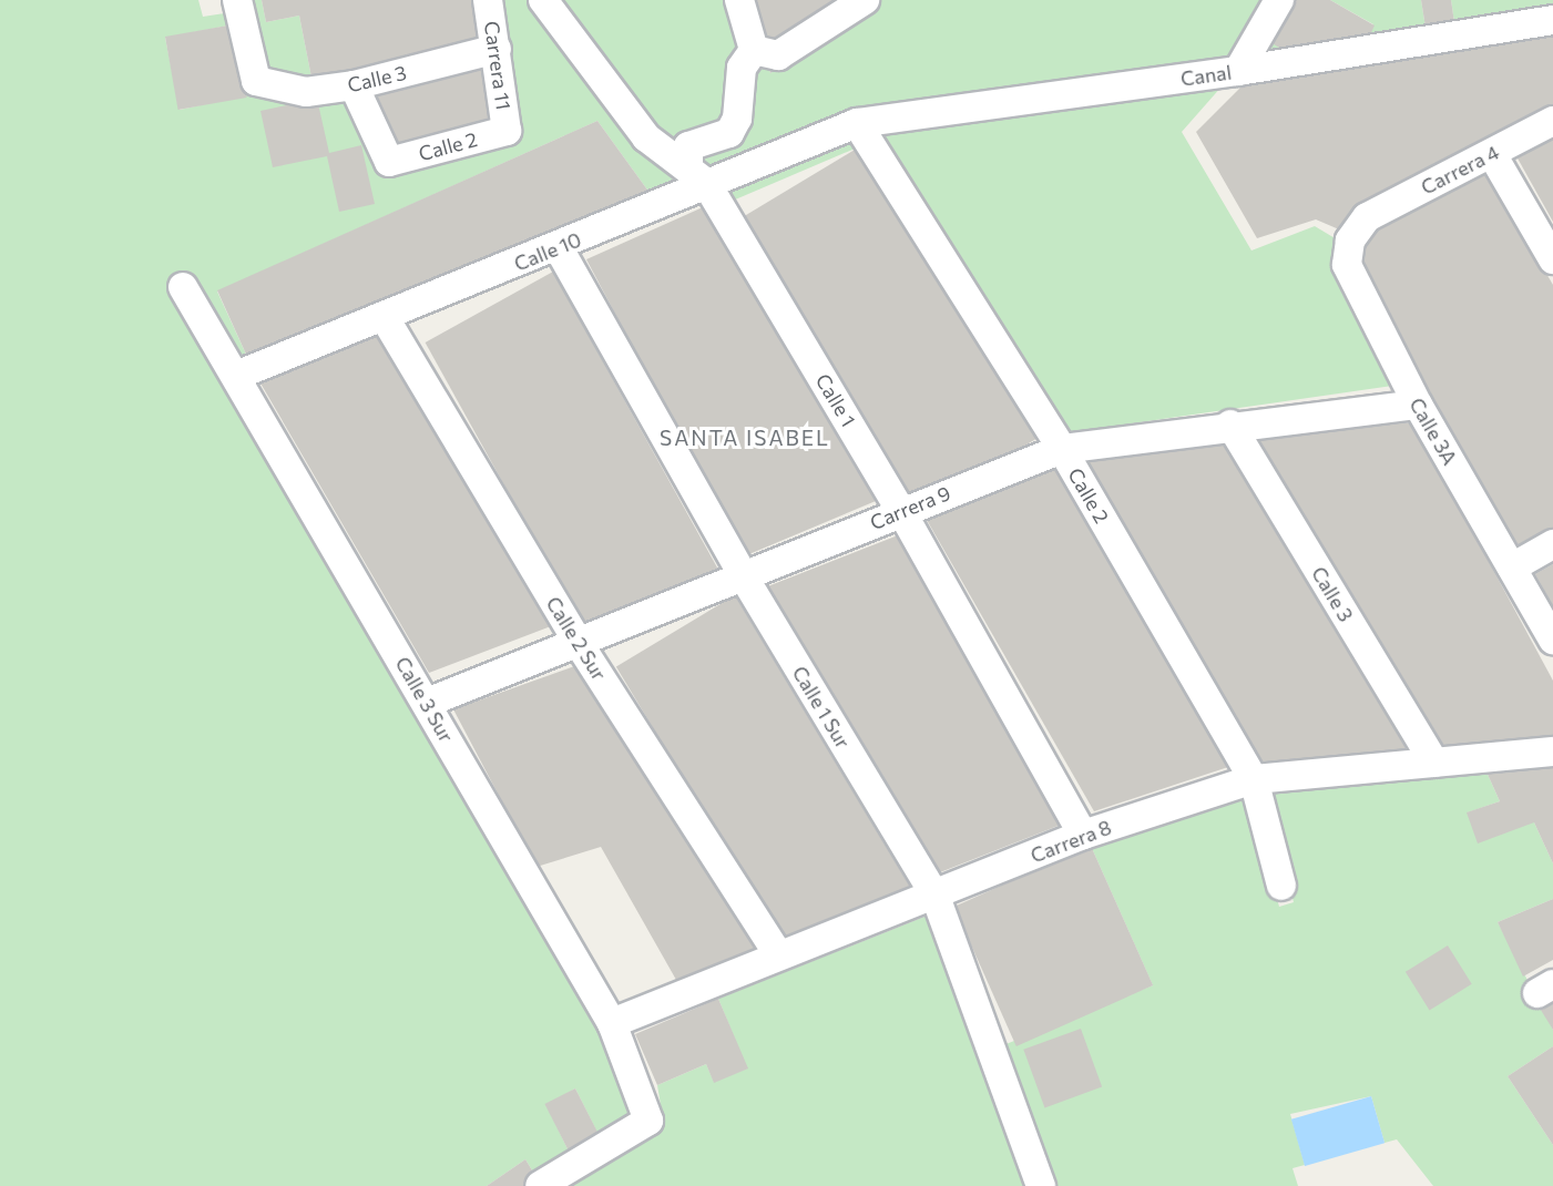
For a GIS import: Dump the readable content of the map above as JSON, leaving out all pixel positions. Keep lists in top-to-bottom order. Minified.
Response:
{"streets":{"street":["Carrera 11","Canal","Calle 3","Calle 2","Carrera 4","Calle 10","Calle 1","Calle 3A","Carrera 9","Calle 2 Sur","Calle 3 Sur","Calle 1 Sur","Carrera 8"]},"crossings":[["Carrera 11","Calle 3"],["Carrera 11","Calle 2"],["Canal","Calle 2"],["Canal","Calle 10"],["Calle 3","Calle 2"],["Calle 3","Carrera 9"],["Calle 3","Carrera 8"],["Calle 2","Calle 10"],["Calle 2","Carrera 9"],["Calle 2","Carrera 8"],["Carrera 4","Calle 3A"],["Calle 10","Calle 1"],["Calle 10","Calle 2 Sur"],["Calle 10","Calle 3 Sur"],["Calle 10","Calle 1 Sur"],["Calle 1","Carrera 9"],["Calle 1","Carrera 8"],["Calle 3A","Carrera 9"],["Carrera 9","Calle 2 Sur"],["Carrera 9","Calle 3 Sur"],["Carrera 9","Calle 1 Sur"],["Calle 2 Sur","Carrera 8"],["Calle 3 Sur","Carrera 8"],["Calle 1 Sur","Carrera 8"]],"districts":["SANTA ISABEL"]}
